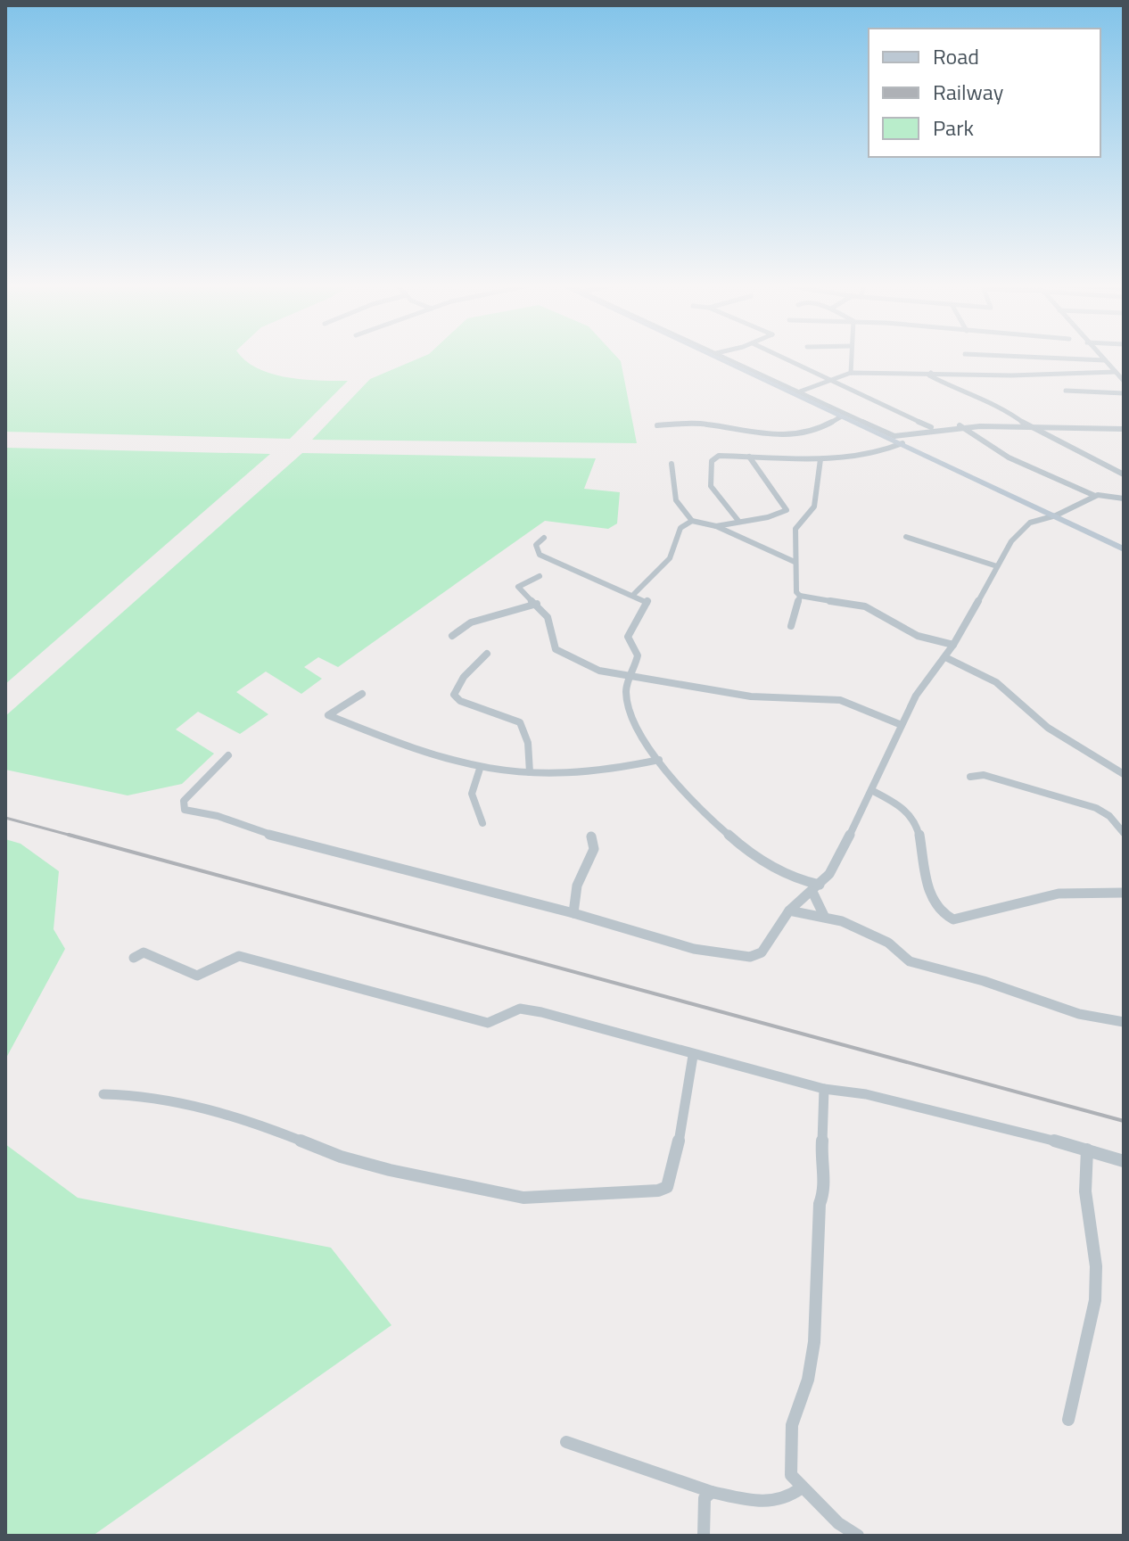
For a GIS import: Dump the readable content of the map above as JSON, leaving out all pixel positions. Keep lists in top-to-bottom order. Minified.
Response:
{"legend":["Road","Railway","Park"]}
